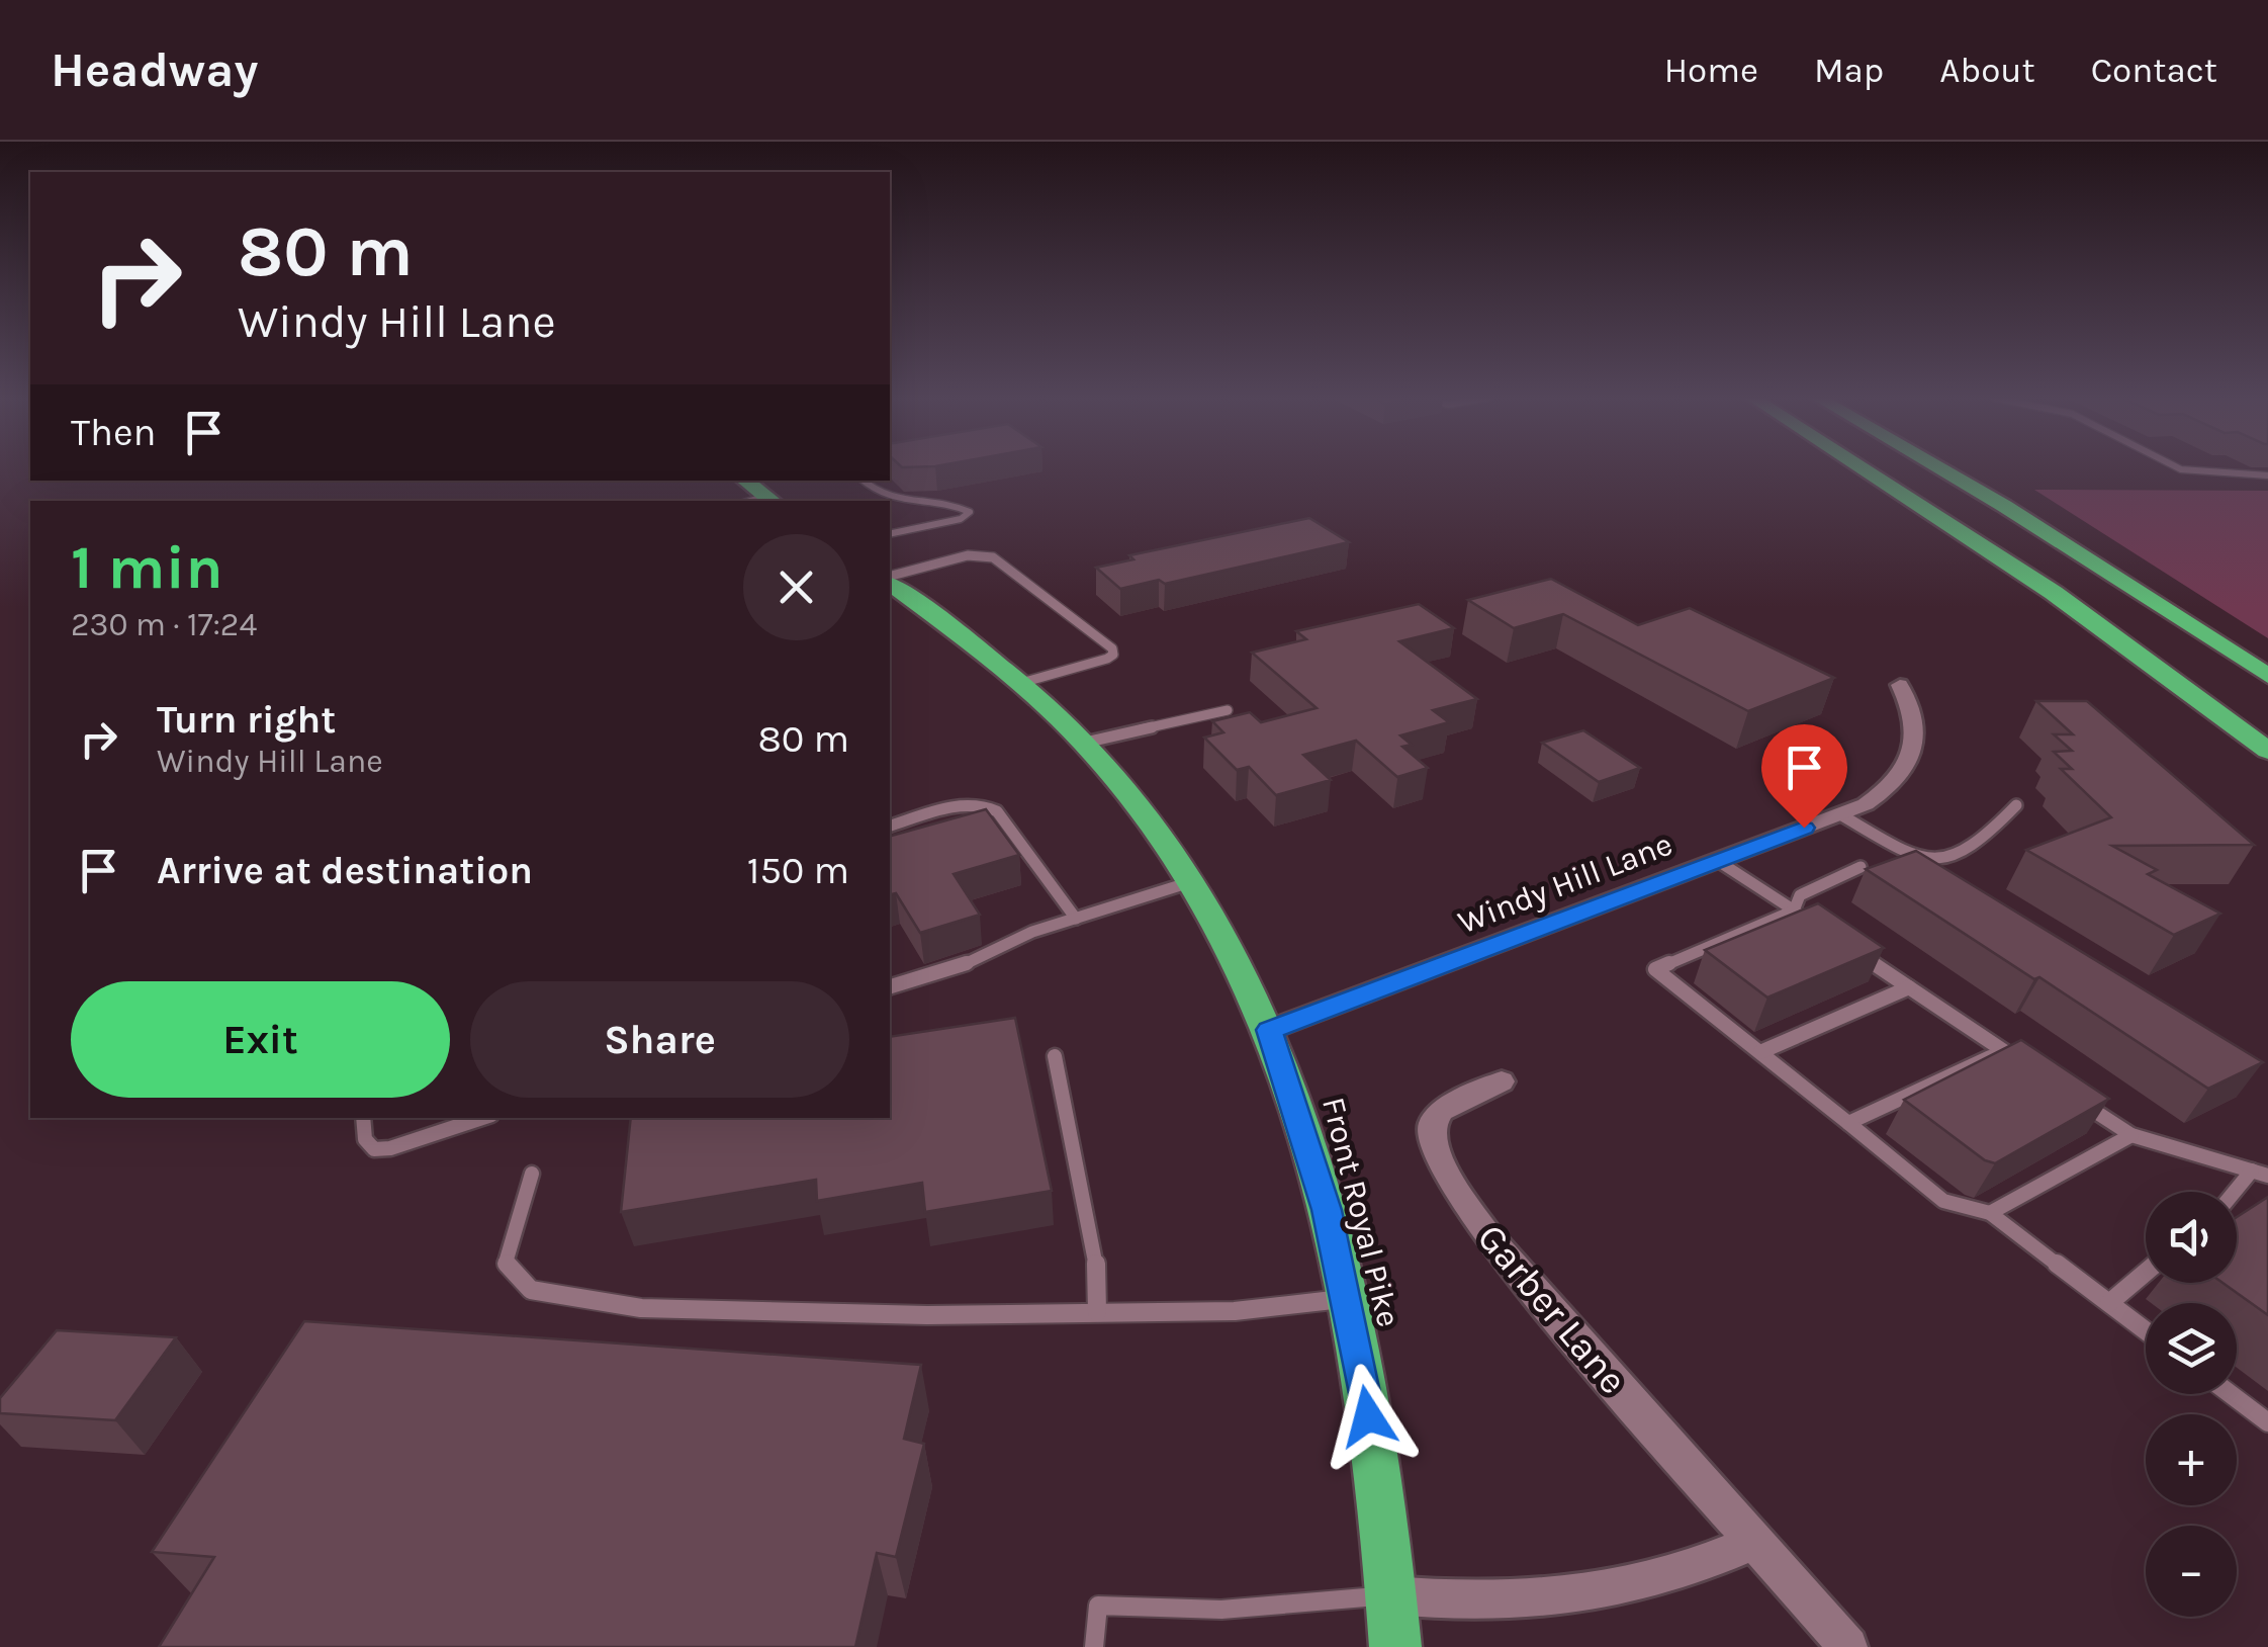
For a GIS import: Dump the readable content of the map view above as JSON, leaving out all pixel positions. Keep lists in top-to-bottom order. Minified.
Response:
{"streets":{"highway":["Front Royal Pike"],"street":["Windy Hill Lane","Garber Lane"]},"crossings":[["Windy Hill Lane","Front Royal Pike"]],"page":{"header":"Headway","nav":["Home","Map","About","Contact"],"turn":["80 m","Windy Hill Lane"],"then":"Then","heading":["1 min","230 m · 17:24"],"list":[{"name":"Turn right","note":"Windy Hill Lane","value":"80 m"},{"name":"Arrive at destination","value":"150 m"}],"buttons":["Exit","Share"],"map_buttons":["+","−"]}}
